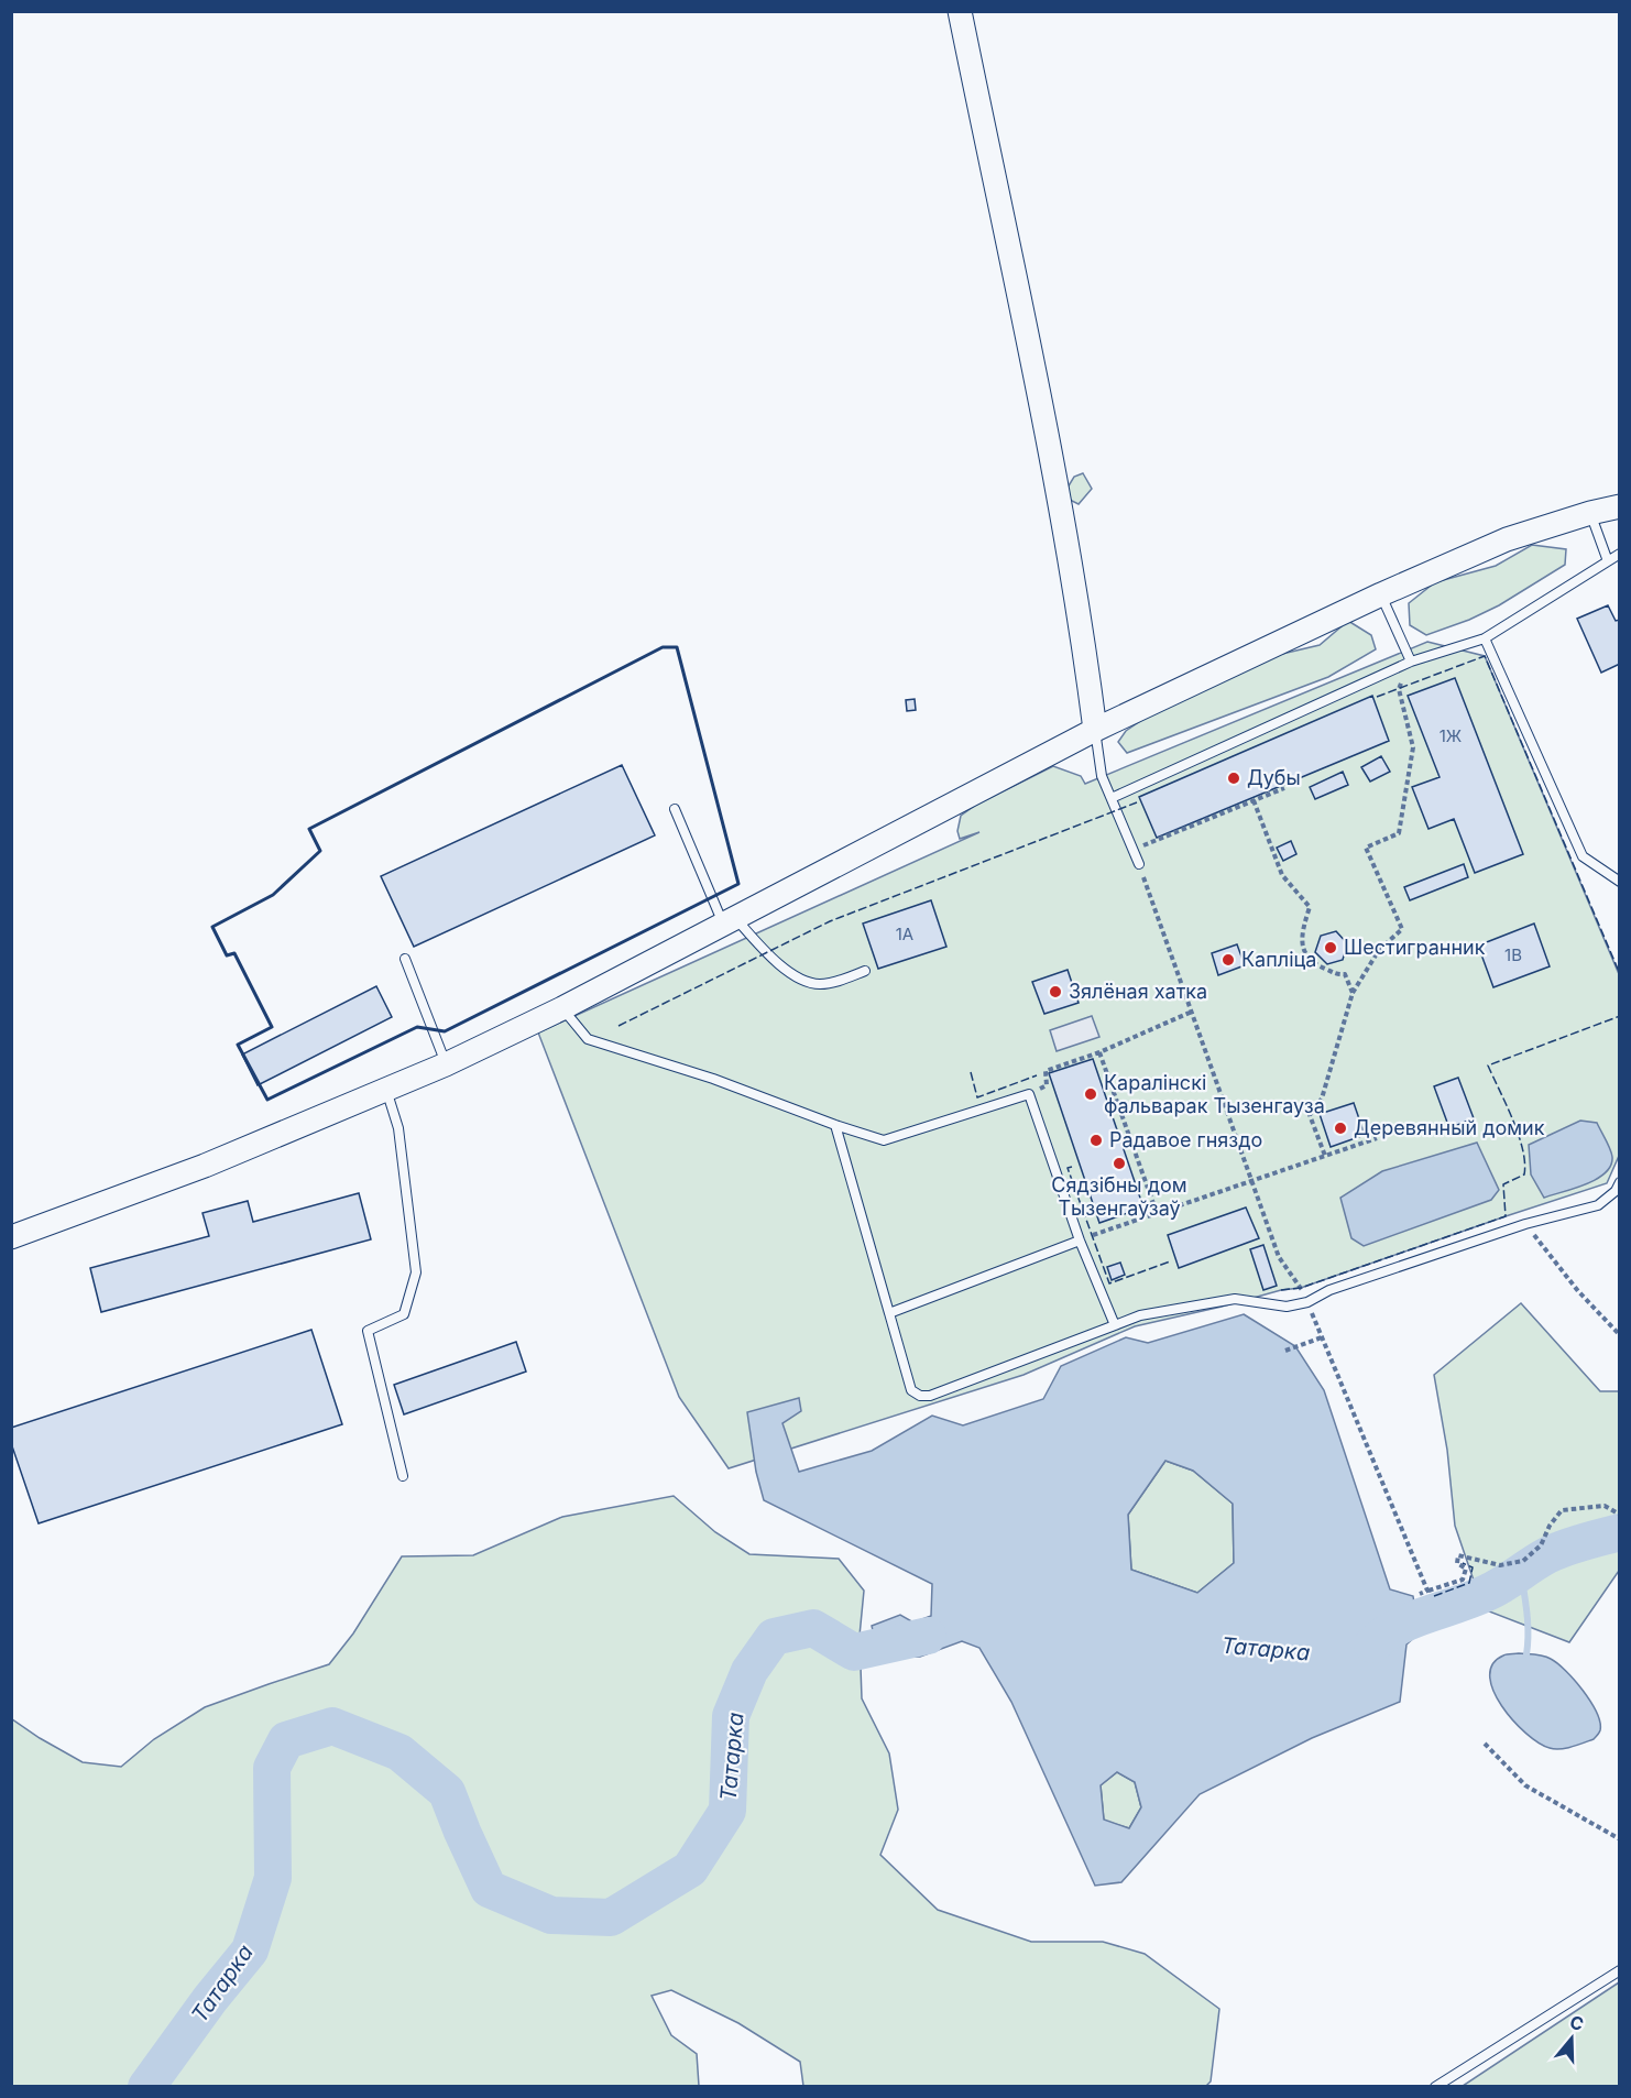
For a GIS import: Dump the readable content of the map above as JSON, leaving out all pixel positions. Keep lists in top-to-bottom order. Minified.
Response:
{"water":["Татарка"],"places":["Дубы","Шестигранник","Капліца","Зялёная хатка","Каралінскі фальварак Тызенгауза","Деревянный домик","Радавое гняздо","Сядзібны дом Тызенгаўзаў"],"house_numbers":["1Ж","1А","1В"],"north":"top"}
